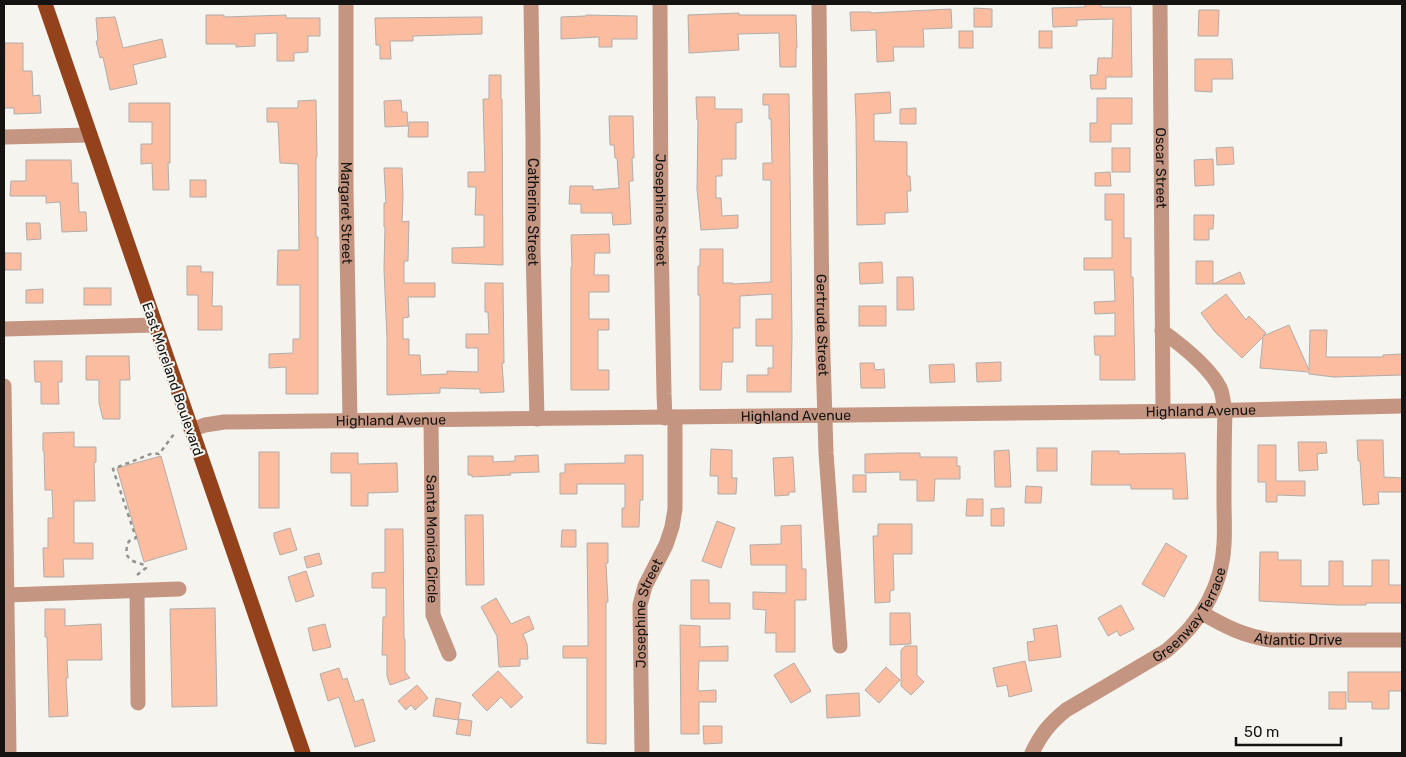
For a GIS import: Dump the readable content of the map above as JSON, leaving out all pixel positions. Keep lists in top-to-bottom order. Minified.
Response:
{"streets":{"main road":["East Moreland Boulevard"],"street":["Oscar Street","Catherine Street","Josephine Street","Margaret Street","Gertrude Street","Highland Avenue","Santa Monica Circle","Greenway Terrace","Atlantic Drive"]},"crossings":[["Oscar Street","Highland Avenue"],["Catherine Street","Highland Avenue"],["Josephine Street","Highland Avenue"],["Margaret Street","Highland Avenue"],["Gertrude Street","Highland Avenue"],["East Moreland Boulevard","Highland Avenue"],["Highland Avenue","Santa Monica Circle"],["Highland Avenue","Greenway Terrace"],["Greenway Terrace","Atlantic Drive"]],"scale_bar":"50 m"}
